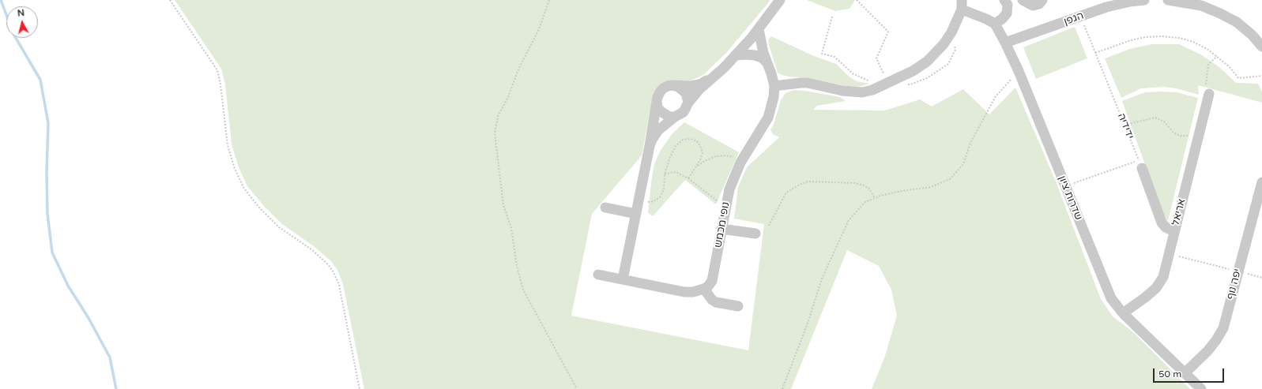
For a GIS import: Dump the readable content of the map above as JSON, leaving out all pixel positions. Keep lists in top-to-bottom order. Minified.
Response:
{"streets":{"street":["הגפן","שדרות ציון","אריאל","נופי מכמש","יפה נוף"],"path":["ידידיה"]},"crossings":[["הגפן","ידידיה"],["הגפן","שדרות ציון"],["שדרות ציון","אריאל"],["שדרות ציון","יפה נוף"]],"scale_bar":"50 m","north":"top"}
